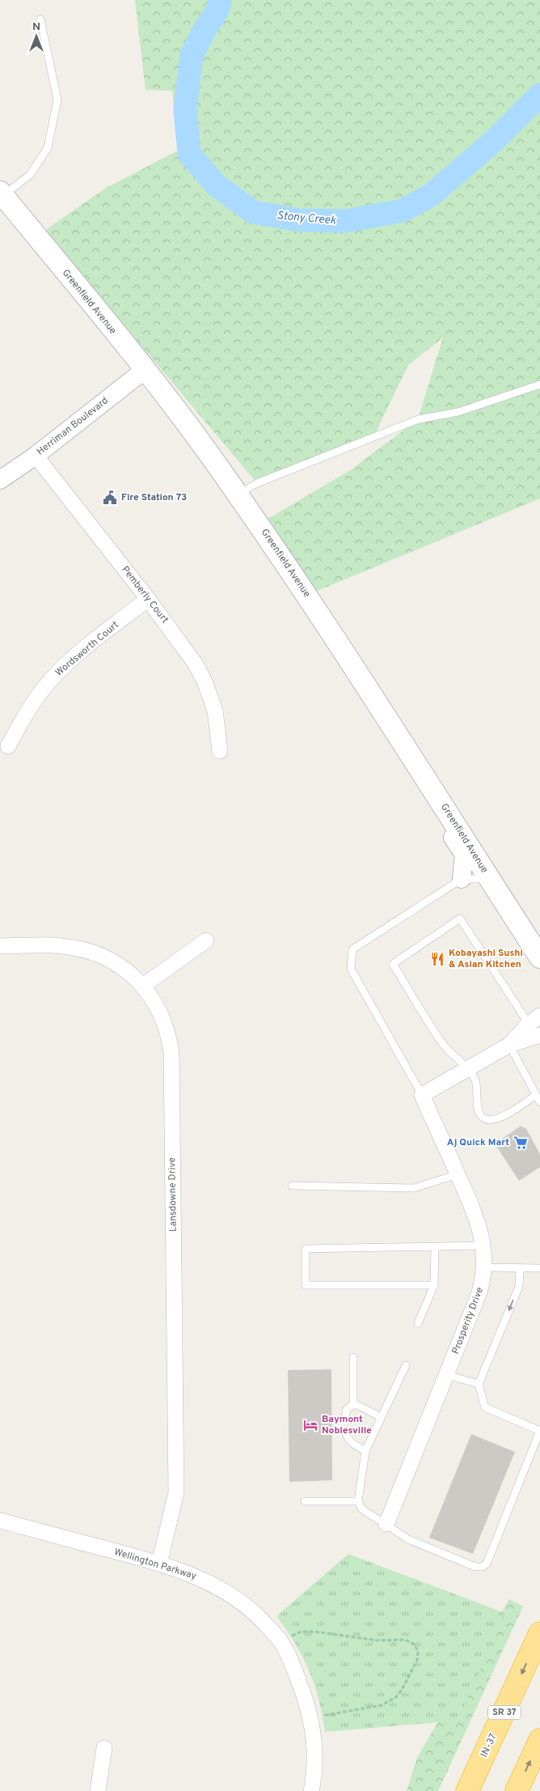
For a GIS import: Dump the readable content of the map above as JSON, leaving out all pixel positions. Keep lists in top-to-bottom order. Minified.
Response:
{"streets":{"highway":["SR 37","IN-37"],"main road":["Greenfield Avenue"],"street":["Herriman Boulevard","Pemberly Court","Wordsworth Court","Lansdowne Drive","Prosperity Drive","Wellington Parkway"]},"crossings":[["Greenfield Avenue","Herriman Boulevard"],["Herriman Boulevard","Pemberly Court"],["Pemberly Court","Wordsworth Court"],["Lansdowne Drive","Wellington Parkway"]],"water":["Stony Creek"],"places":{"public building":["Fire Station 73"],"restaurant":["Kobayashi Sushi & Asian Kitchen"],"supermarket":["Aj Quick Mart"],"hotel":["Baymont Noblesville"]},"north":"top"}
